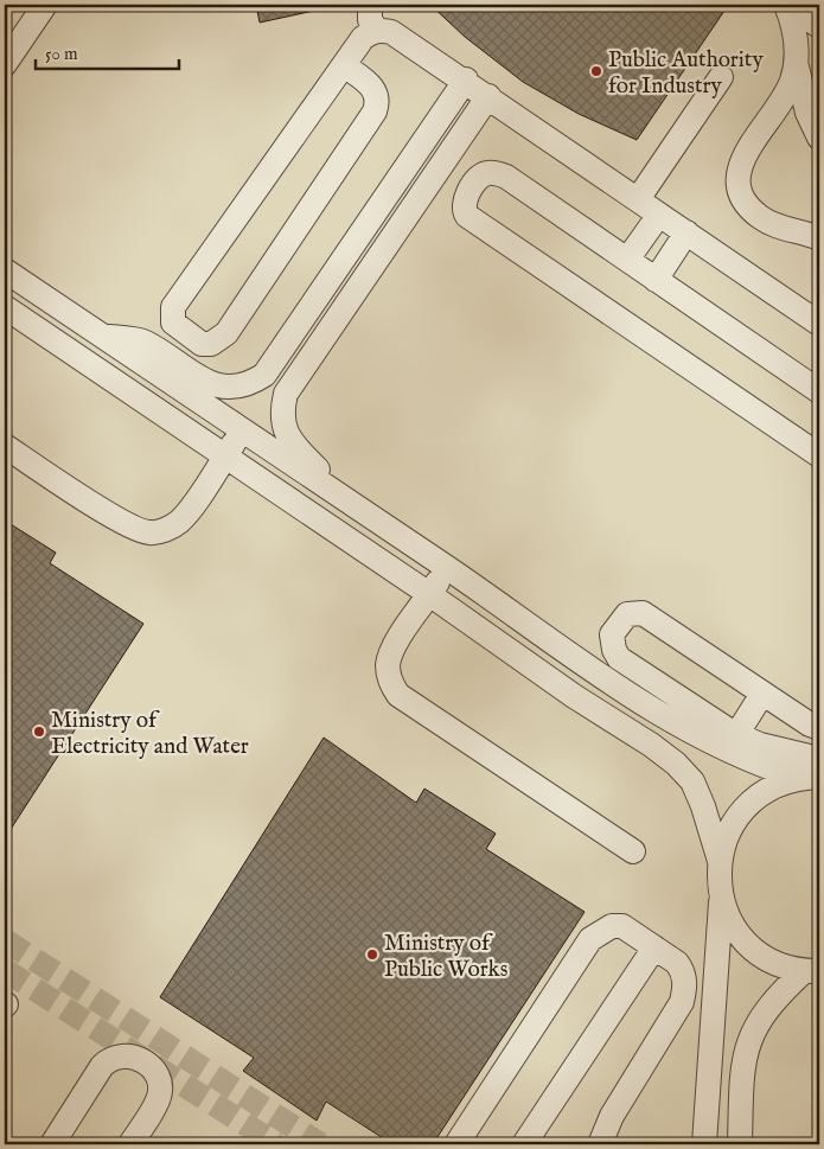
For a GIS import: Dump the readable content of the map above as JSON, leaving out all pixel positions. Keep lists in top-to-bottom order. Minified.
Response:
{"places":["Public Authority for Industry","Ministry of Electricity and Water","Ministry of Public Works"],"scale_bar":"50 m"}
